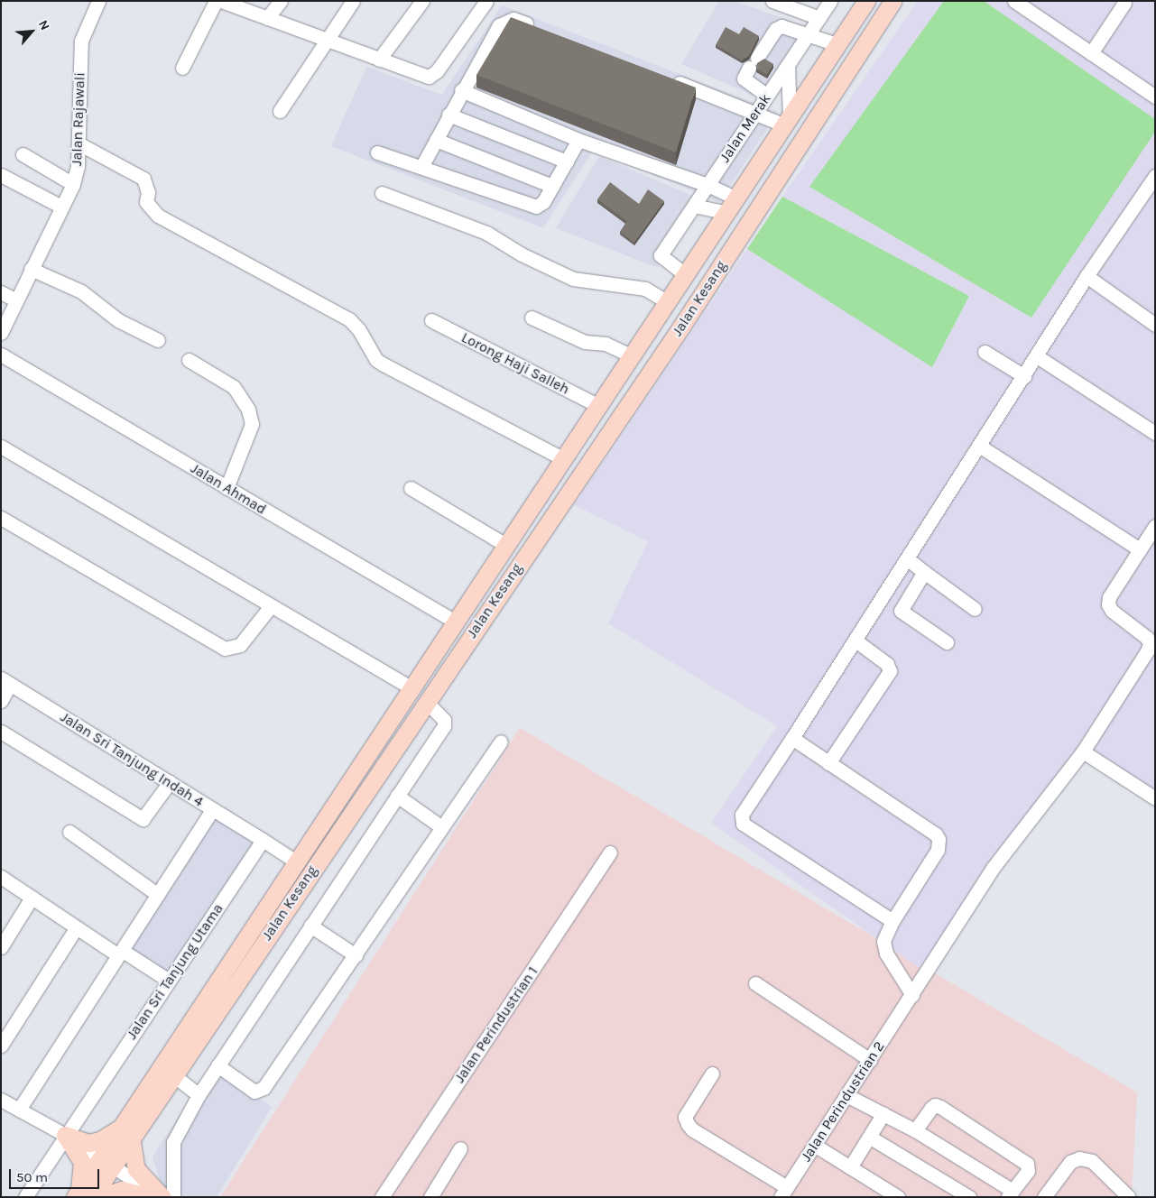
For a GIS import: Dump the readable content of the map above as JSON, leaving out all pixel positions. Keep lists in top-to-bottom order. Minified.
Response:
{"streets":{"main road":["Jalan Kesang"],"street":["Jalan Rajawali","Jalan Merak","Lorong Haji Salleh","Jalan Ahmad","Jalan Sri Tanjung Indah 4","Jalan Sri Tanjung Utama","Jalan Perindustrian 1","Jalan Perindustrian 2"]},"crossings":[["Jalan Merak","Jalan Kesang"],["Jalan Kesang","Lorong Haji Salleh"],["Jalan Kesang","Jalan Ahmad"],["Jalan Sri Tanjung Indah 4","Jalan Sri Tanjung Utama"]],"scale_bar":"50 m","north":"top right"}
